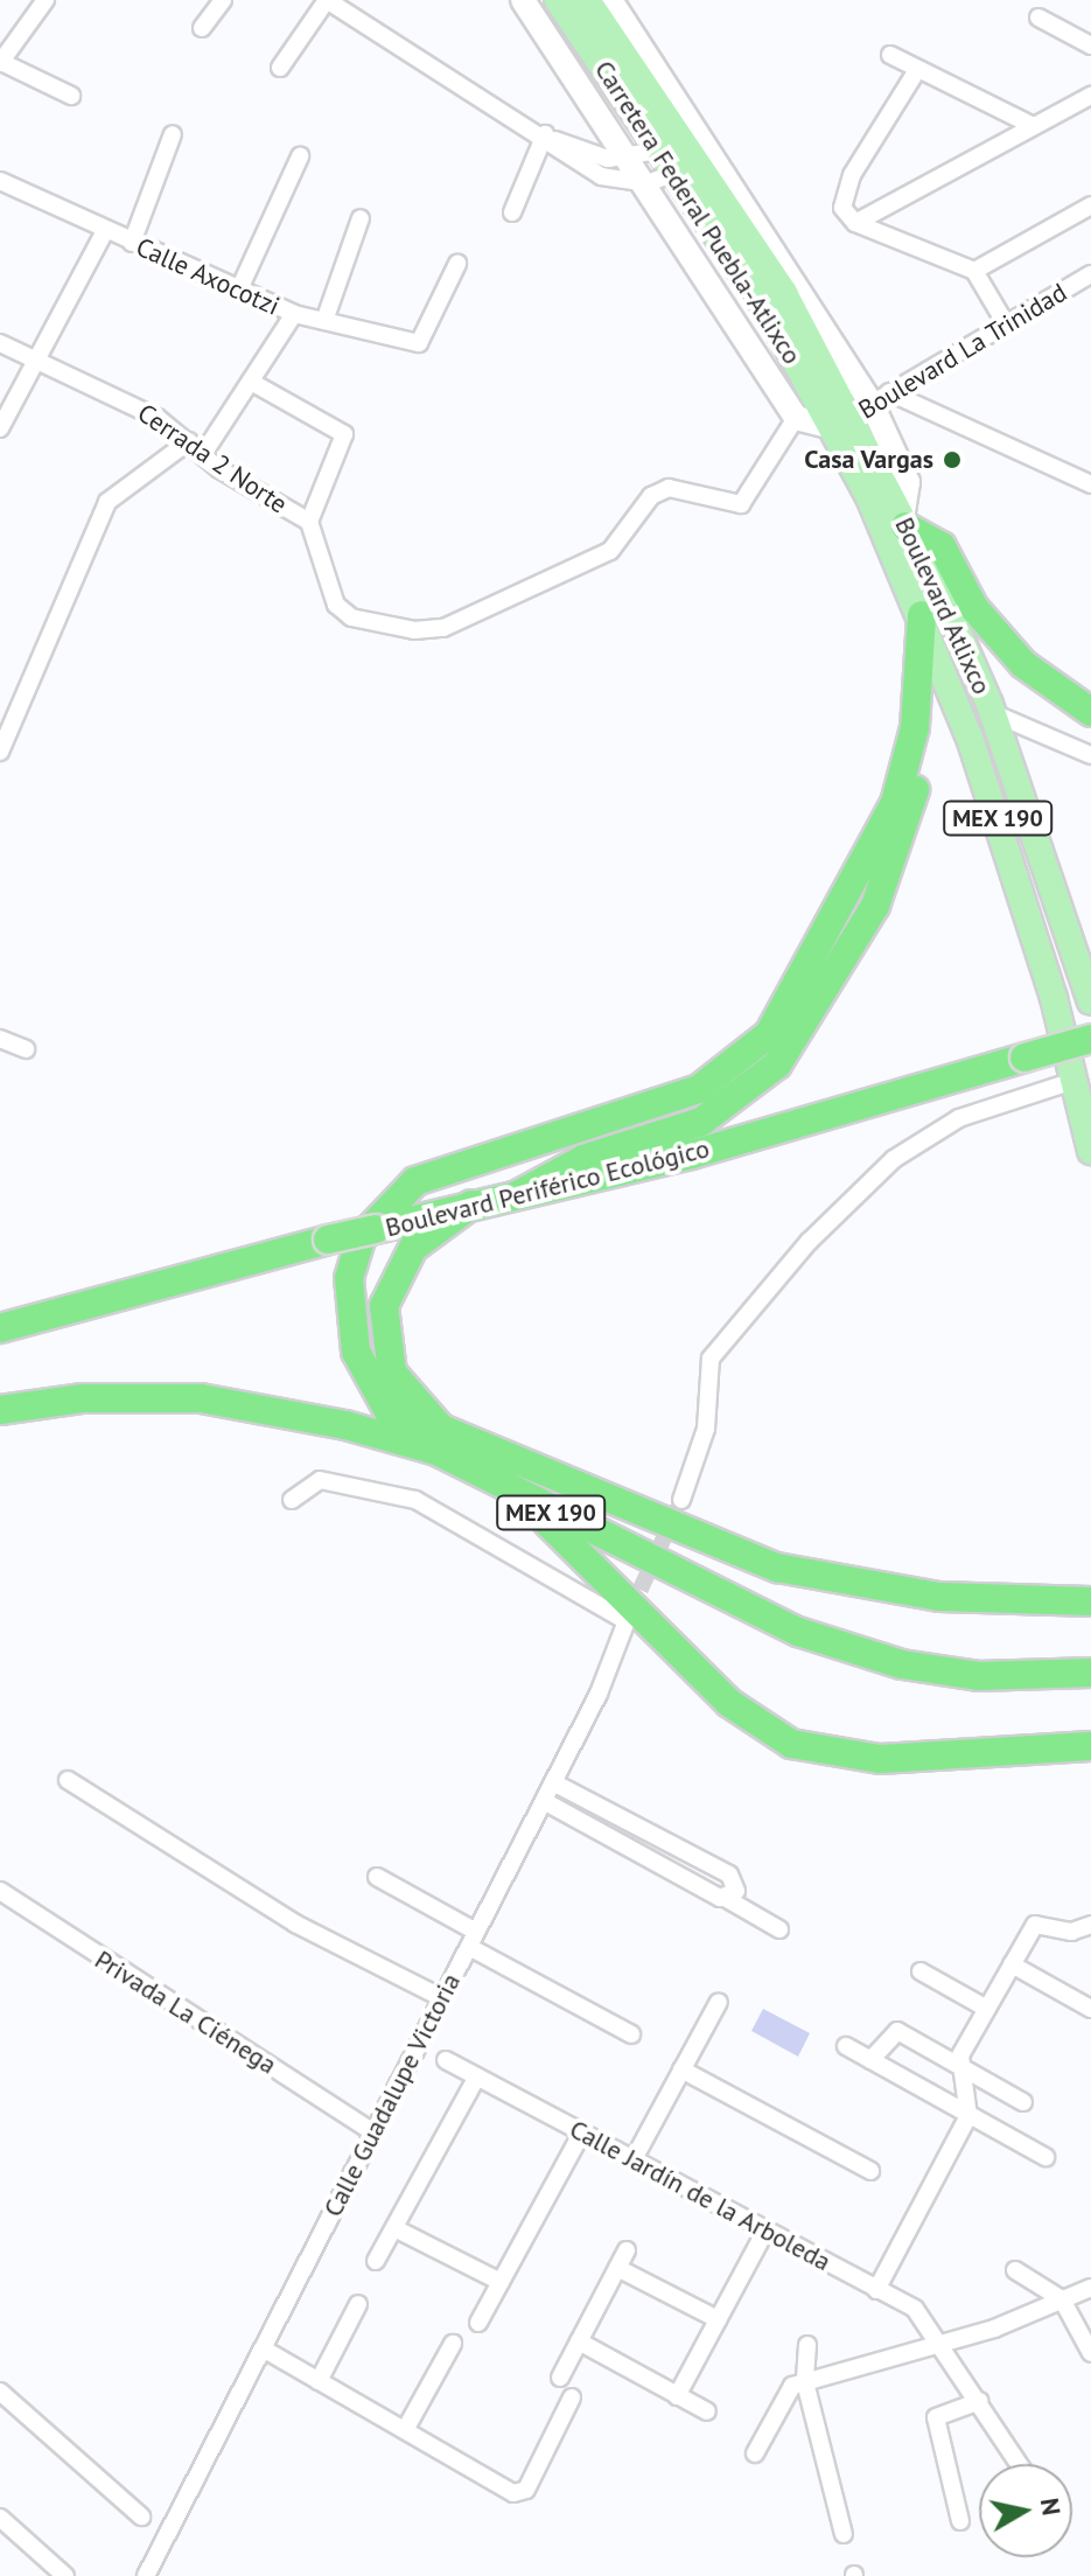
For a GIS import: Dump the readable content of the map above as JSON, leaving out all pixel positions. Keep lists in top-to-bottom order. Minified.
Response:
{"streets":{"highway":["MEX 190","Boulevard Periférico Ecológico"],"main road":["Carretera Federal Puebla-Atlixco","Boulevard Atlixco"],"street":["Calle Axocotzi","Boulevard La Trinidad","Cerrada 2 Norte","Privada La Ciénega","Calle Guadalupe Victoria","Calle Jardín de la Arboleda"]},"crossings":[["Carretera Federal Puebla-Atlixco","Boulevard La Trinidad"],["Carretera Federal Puebla-Atlixco","Boulevard Atlixco"],["Boulevard La Trinidad","Boulevard Atlixco"],["Privada La Ciénega","Calle Guadalupe Victoria"]],"places":["Casa Vargas"],"north":"right"}
